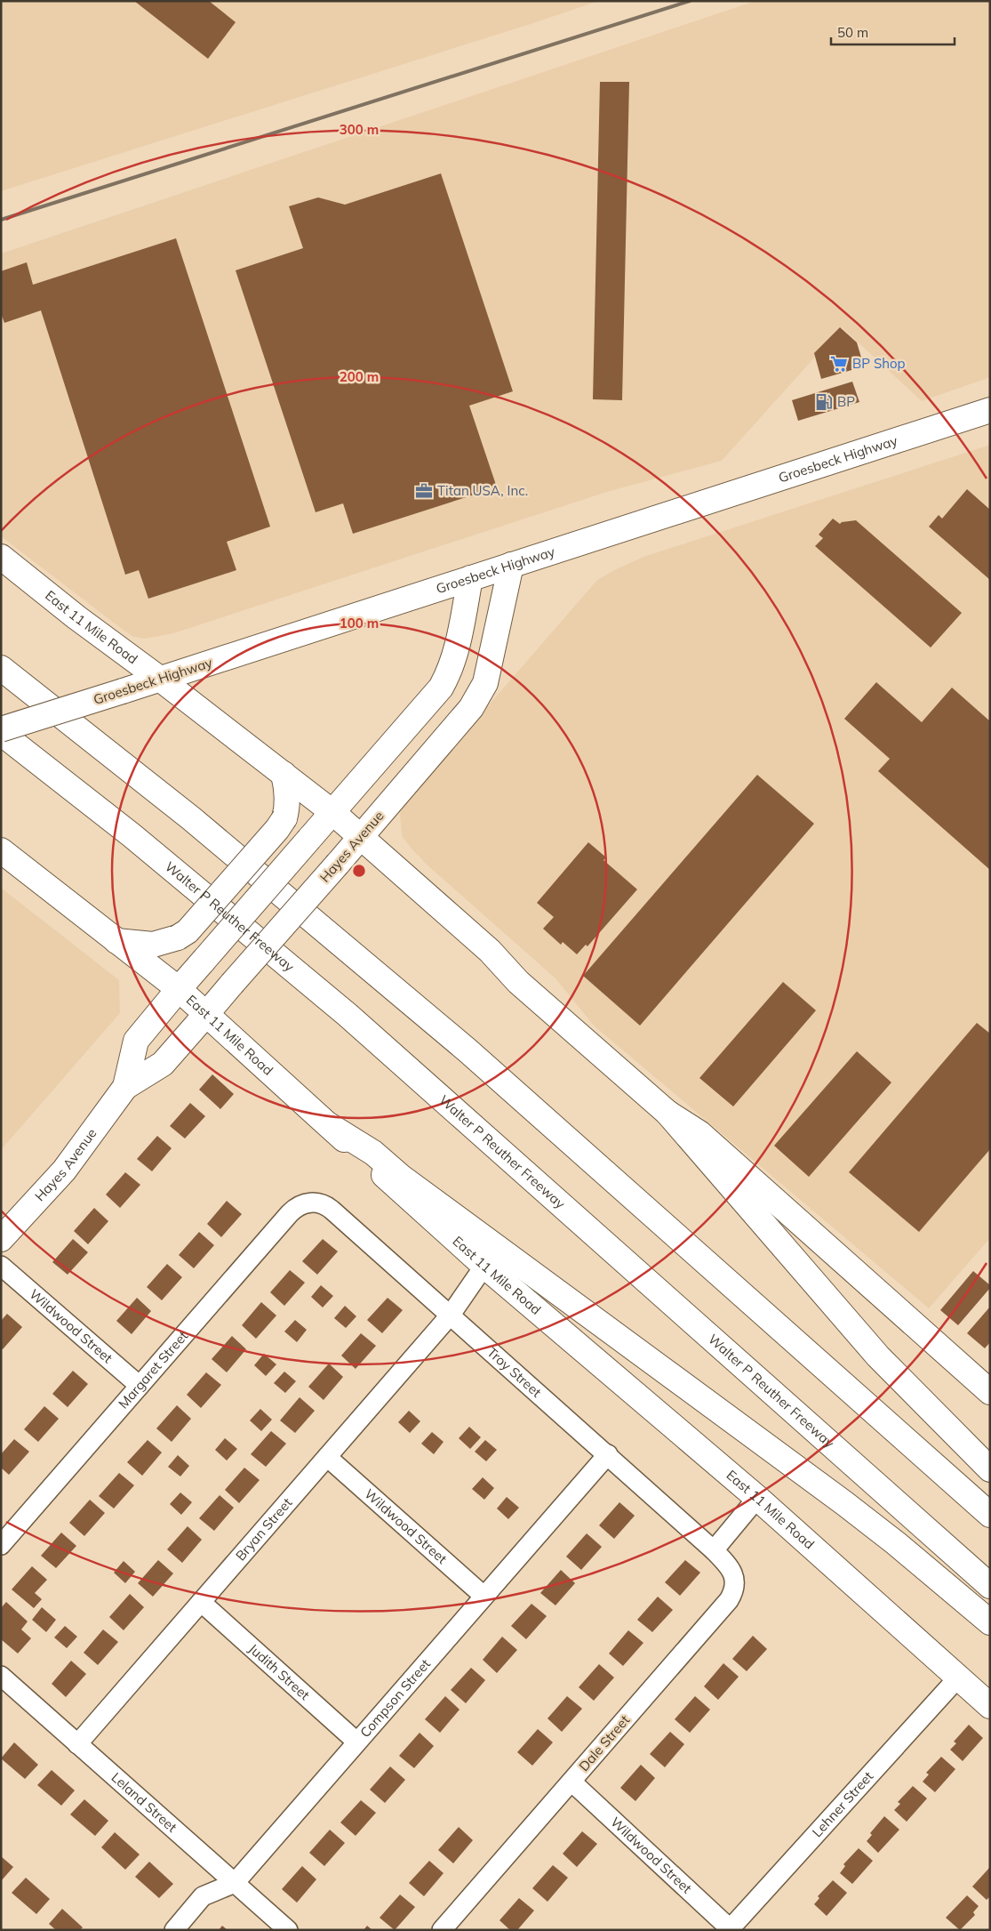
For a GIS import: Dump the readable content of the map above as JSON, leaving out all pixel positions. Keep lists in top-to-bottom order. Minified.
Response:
{"streets":{"main road":["Groesbeck Highway","East 11 Mile Road","Hayes Avenue","Walter P Reuther Freeway"],"street":["Wildwood Street","Margaret Street","Troy Street","Bryan Street","Judith Street","Compson Street","Dale Street","Leland Street","Lehner Street"]},"crossings":[["Groesbeck Highway","East 11 Mile Road"],["Groesbeck Highway","Hayes Avenue"],["Groesbeck Highway","Walter P Reuther Freeway"],["East 11 Mile Road","Hayes Avenue"],["East 11 Mile Road","Bryan Street"],["East 11 Mile Road","Lehner Street"],["Wildwood Street","Margaret Street"],["Wildwood Street","Bryan Street"],["Wildwood Street","Compson Street"],["Wildwood Street","Dale Street"],["Wildwood Street","Lehner Street"],["Margaret Street","Troy Street"],["Troy Street","Bryan Street"],["Troy Street","Compson Street"],["Troy Street","Dale Street"],["Bryan Street","Judith Street"],["Bryan Street","Leland Street"],["Judith Street","Compson Street"],["Compson Street","Leland Street"]],"places":{"supermarket":["BP Shop"],"fuel station":["BP"],"office":["Titan USA, Inc."]},"scale_bar":"50 m","rings":["300 m","200 m","100 m"]}
